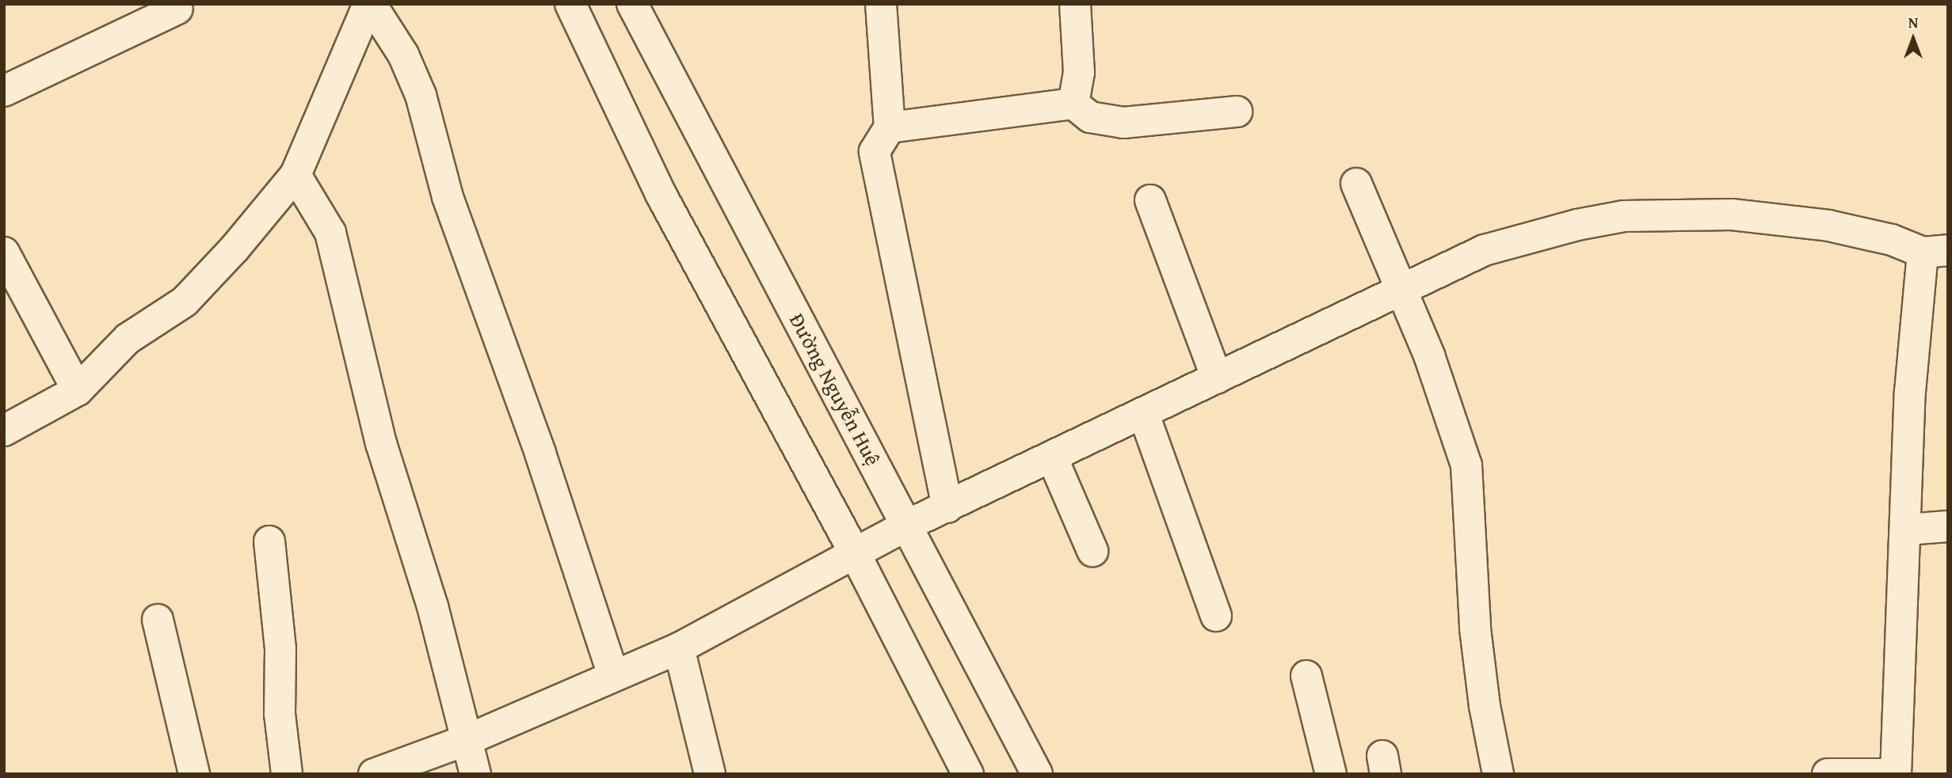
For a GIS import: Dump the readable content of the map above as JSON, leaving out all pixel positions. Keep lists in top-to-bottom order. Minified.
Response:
{"streets":{"street":["Đường Nguyễn Huệ"]},"north":"top"}
